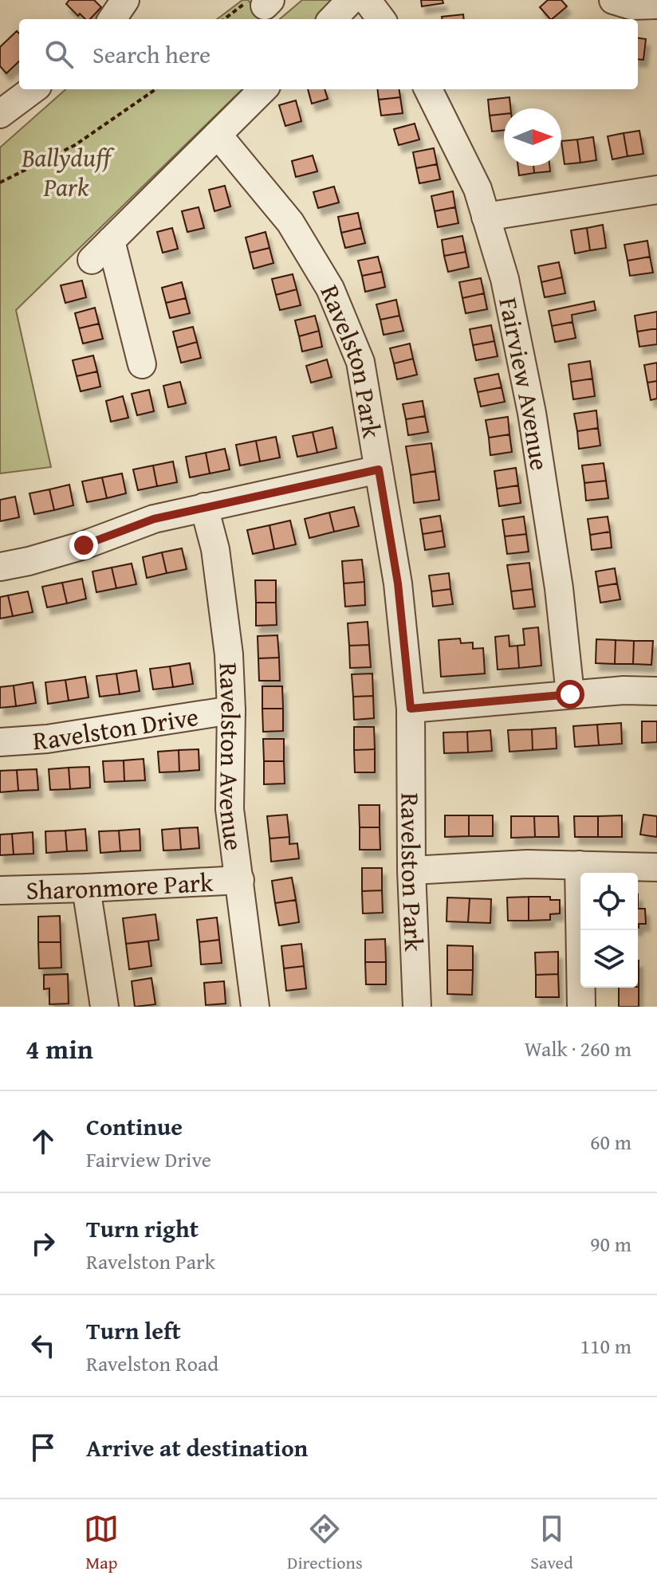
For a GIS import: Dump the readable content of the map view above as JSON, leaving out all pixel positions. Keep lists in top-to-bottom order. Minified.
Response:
{"streets":{"street":["Ravelston Park","Fairview Avenue","Ravelston Drive","Ravelston Avenue","Sharonmore Park"]},"crossings":[["Ravelston Drive","Ravelston Avenue"],["Ravelston Avenue","Sharonmore Park"]],"parks":["Ballyduff Park"],"north":"right","page":{"search":"Search here","heading":["4 min","Walk · 260 m"],"list":[["Continue","Fairview Drive","60 m"],["Turn right","Ravelston Park","90 m"],["Turn left","Ravelston Road","110 m"],"Arrive at destination"],"nav":["Map","Directions","Saved"]}}
